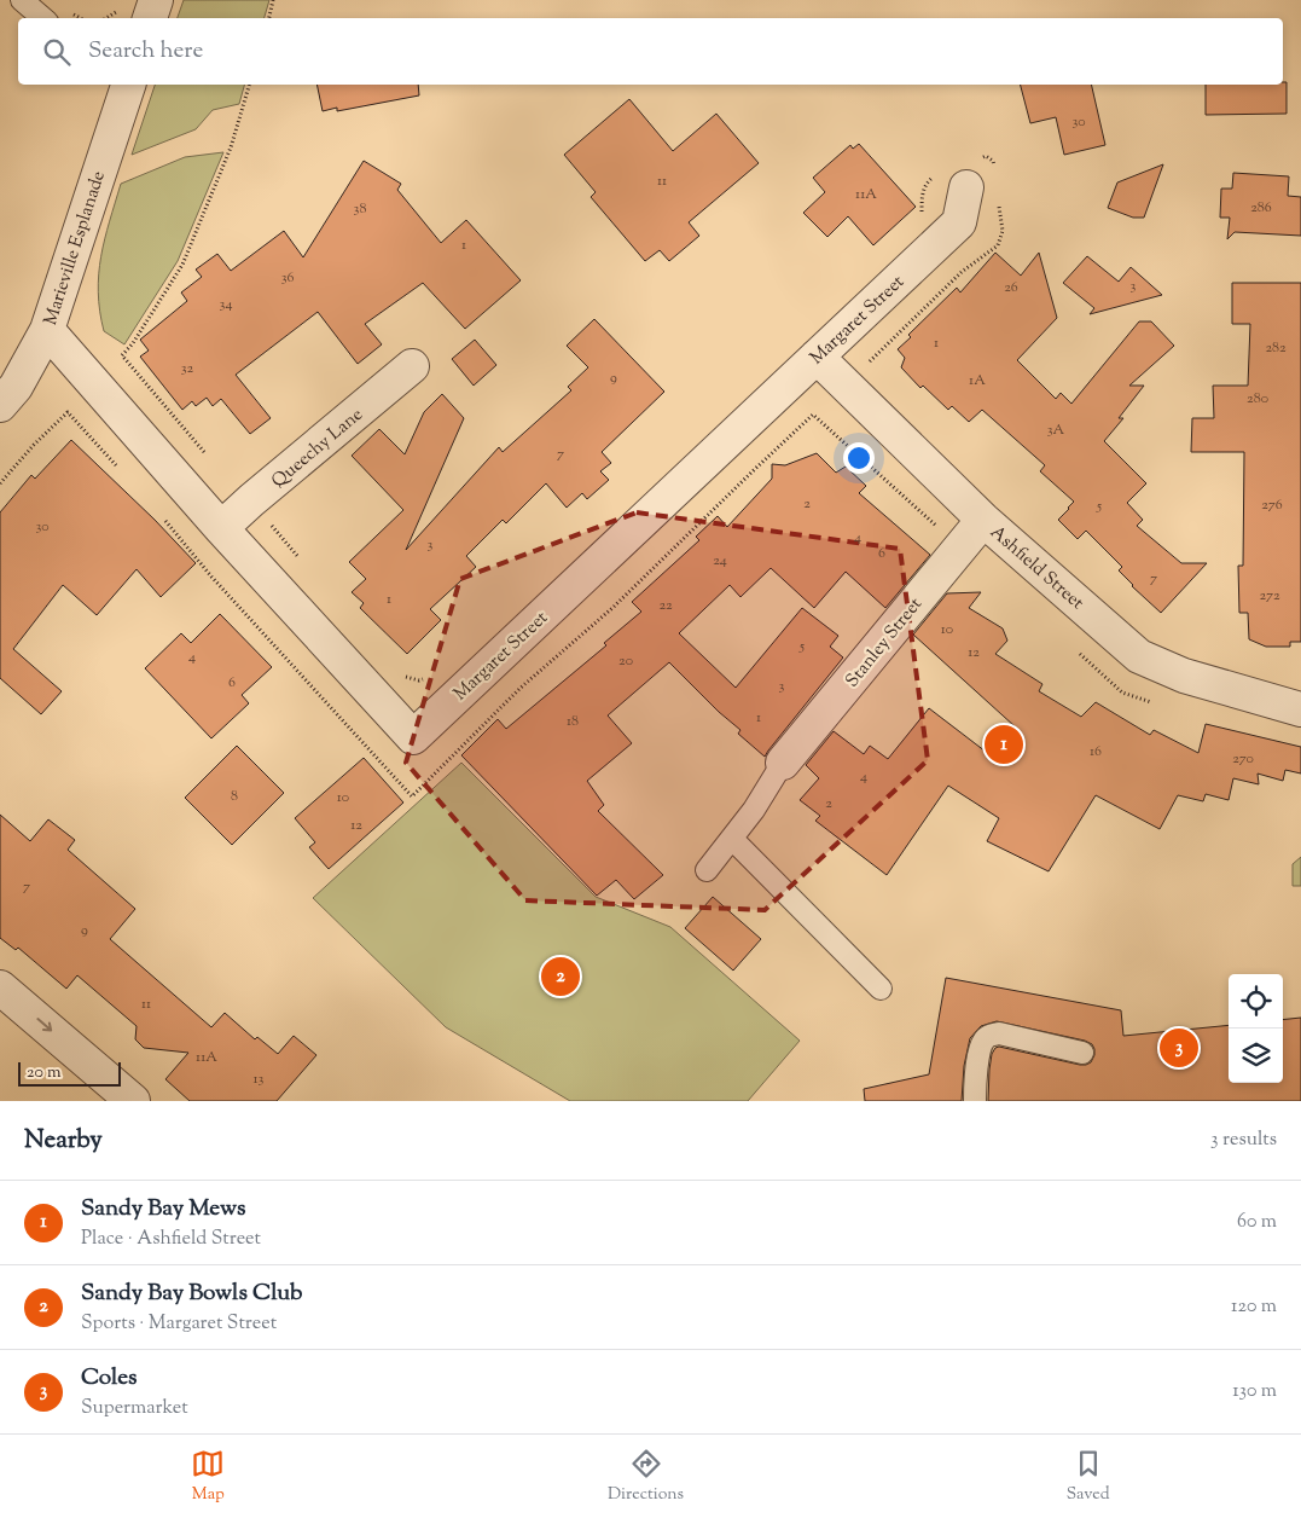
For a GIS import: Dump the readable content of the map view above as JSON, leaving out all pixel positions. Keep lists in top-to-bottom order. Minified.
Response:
{"streets":{"street":["Marieville Esplanade","Margaret Street","Queechy Lane","Ashfield Street","Stanley Street"]},"crossings":[["Marieville Esplanade","Margaret Street"],["Margaret Street","Queechy Lane"],["Margaret Street","Ashfield Street"],["Ashfield Street","Stanley Street"]],"house_numbers":["30","11","11A","286","38","1","36","3","26","34","1","282","32","9","1A","280","3A","7","2","276","5","30","4","3","6","24","7","272","1","22","10","5","12","4","20","6","3","1","18","16","270","4","8","10","2","12","7","9","11","11A","13"],"scale_bar":"20 m","page":{"search":"Search here","pins":["1","2","3"],"scale":"20 m","heading":["Nearby","3 results"],"list":[{"mark":"1","name":"Sandy Bay Mews","note":"Place · Ashfield Street","value":"60 m"},{"mark":"2","name":"Sandy Bay Bowls Club","note":"Sports · Margaret Street","value":"120 m"},{"mark":"3","name":"Coles","note":"Supermarket","value":"130 m"}],"nav":["Map","Directions","Saved"]}}
